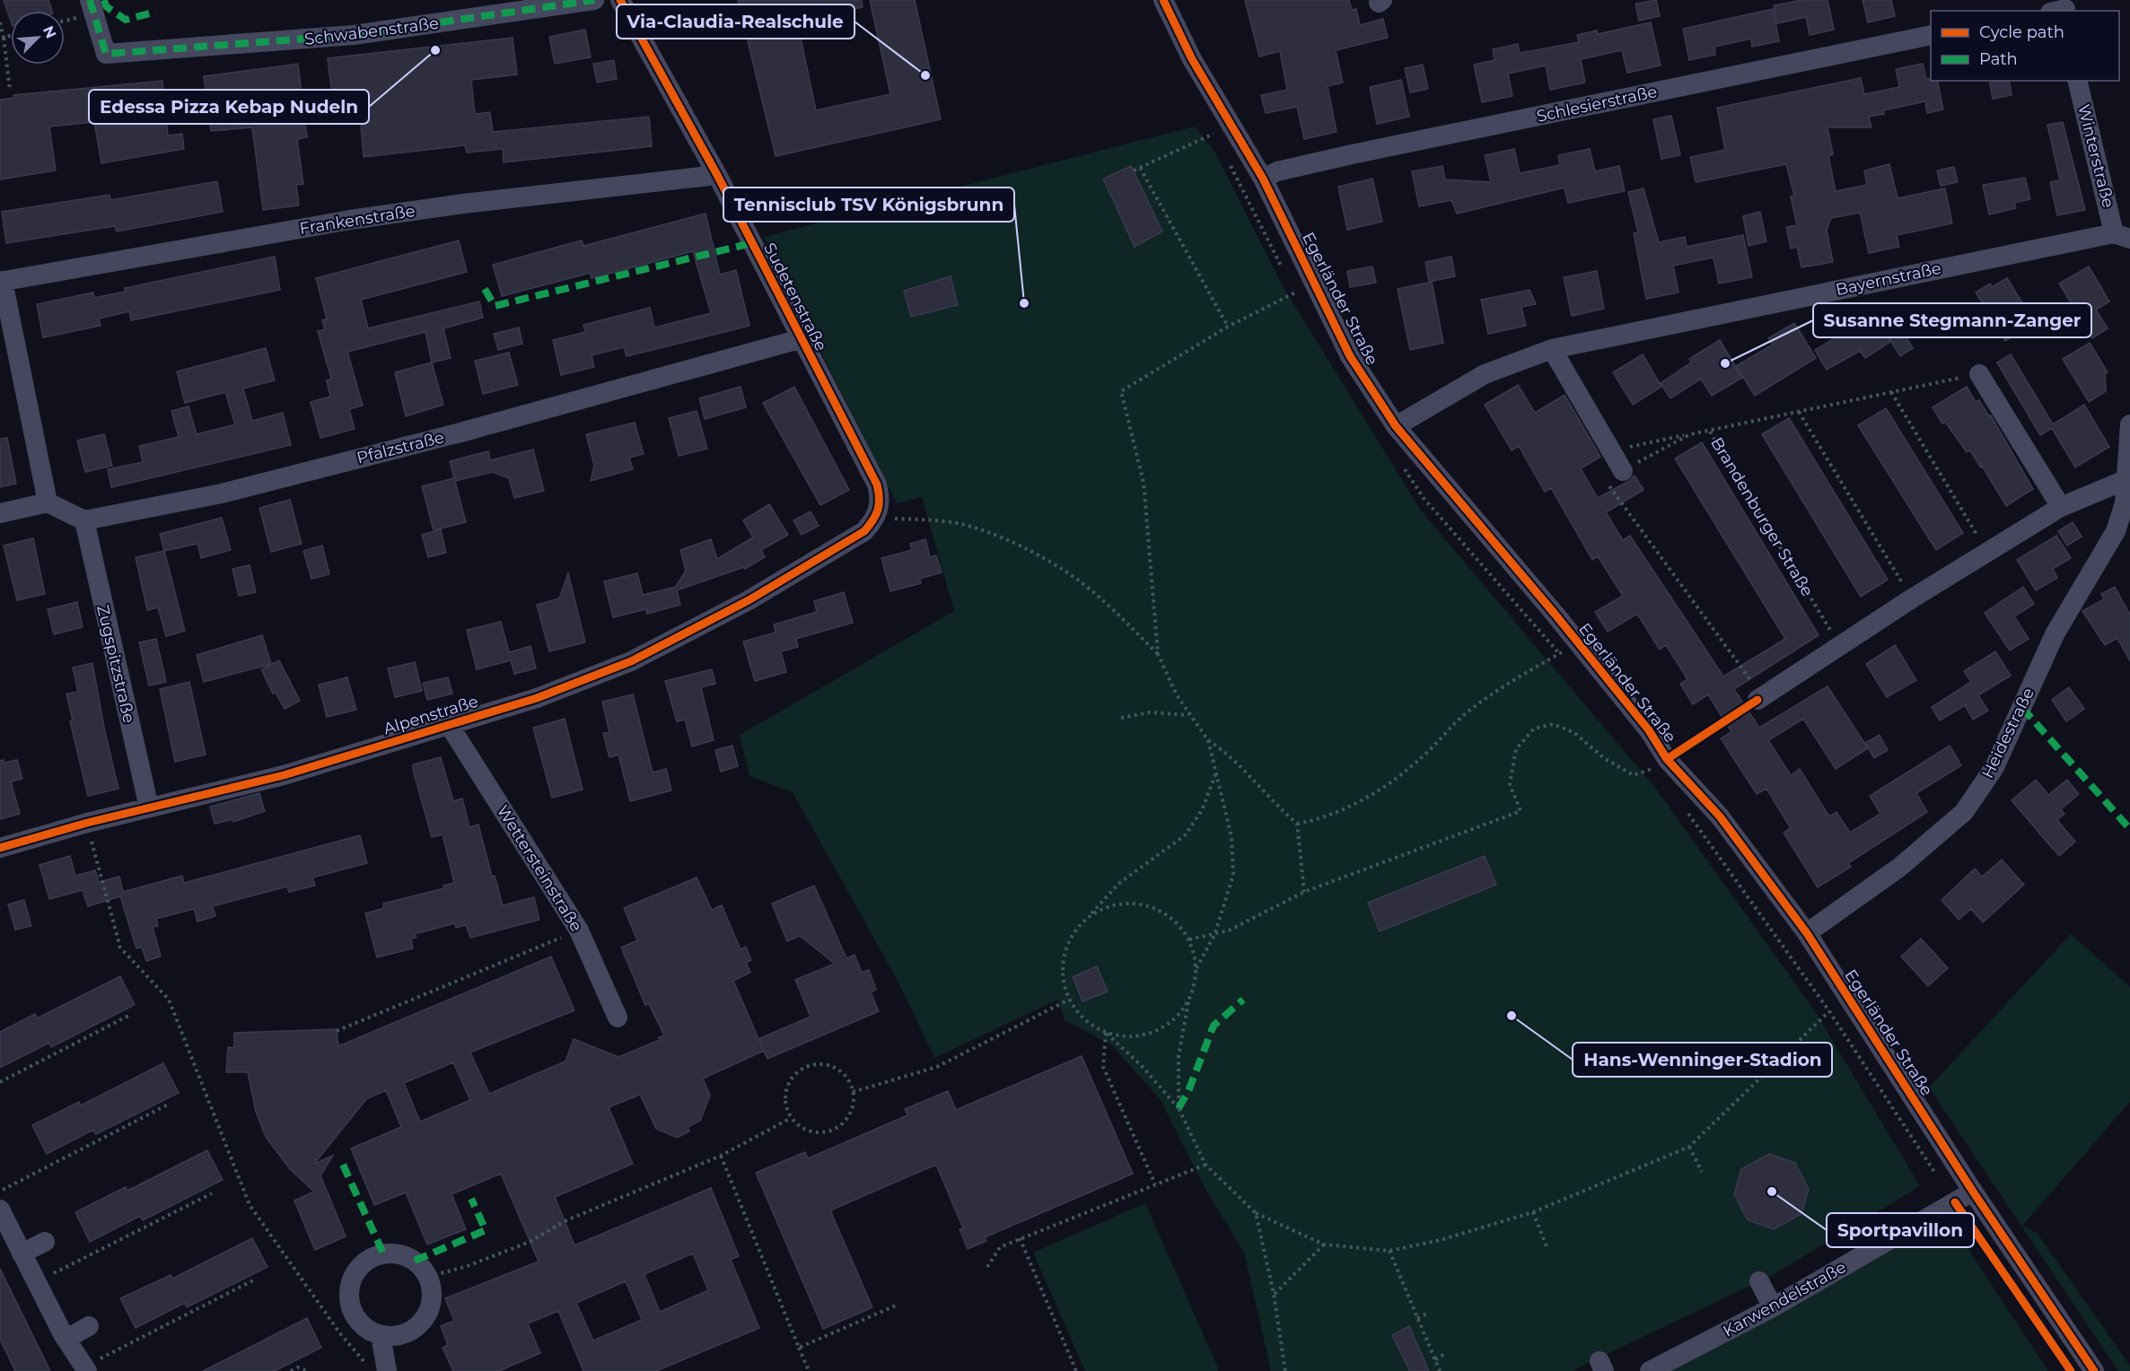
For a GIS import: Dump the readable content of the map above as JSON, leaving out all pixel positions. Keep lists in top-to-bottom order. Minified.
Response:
{"streets":{"street":["Schwabenstraße","Schlesierstraße","Winterstraße","Frankenstraße","Bayernstraße","Sudetenstraße","Egerländer Straße","Pfalzstraße","Zugspitzstraße","Alpenstraße","Heidestraße","Wettersteinstraße","Karwendelstraße"],"path":["Brandenburger Straße"]},"crossings":[["Schlesierstraße","Egerländer Straße"],["Winterstraße","Bayernstraße"],["Frankenstraße","Sudetenstraße"],["Bayernstraße","Egerländer Straße"],["Sudetenstraße","Pfalzstraße"],["Sudetenstraße","Alpenstraße"],["Egerländer Straße","Heidestraße"],["Egerländer Straße","Karwendelstraße"],["Pfalzstraße","Zugspitzstraße"],["Zugspitzstraße","Alpenstraße"],["Alpenstraße","Wettersteinstraße"]],"places":["Edessa Pizza Kebap Nudeln","Via-Claudia-Realschule","Tennisclub TSV Königsbrunn","Susanne Stegmann-Zanger","Hans-Wenninger-Stadion","Sportpavillon"],"legend":["Cycle path","Path"],"north":"top right"}
